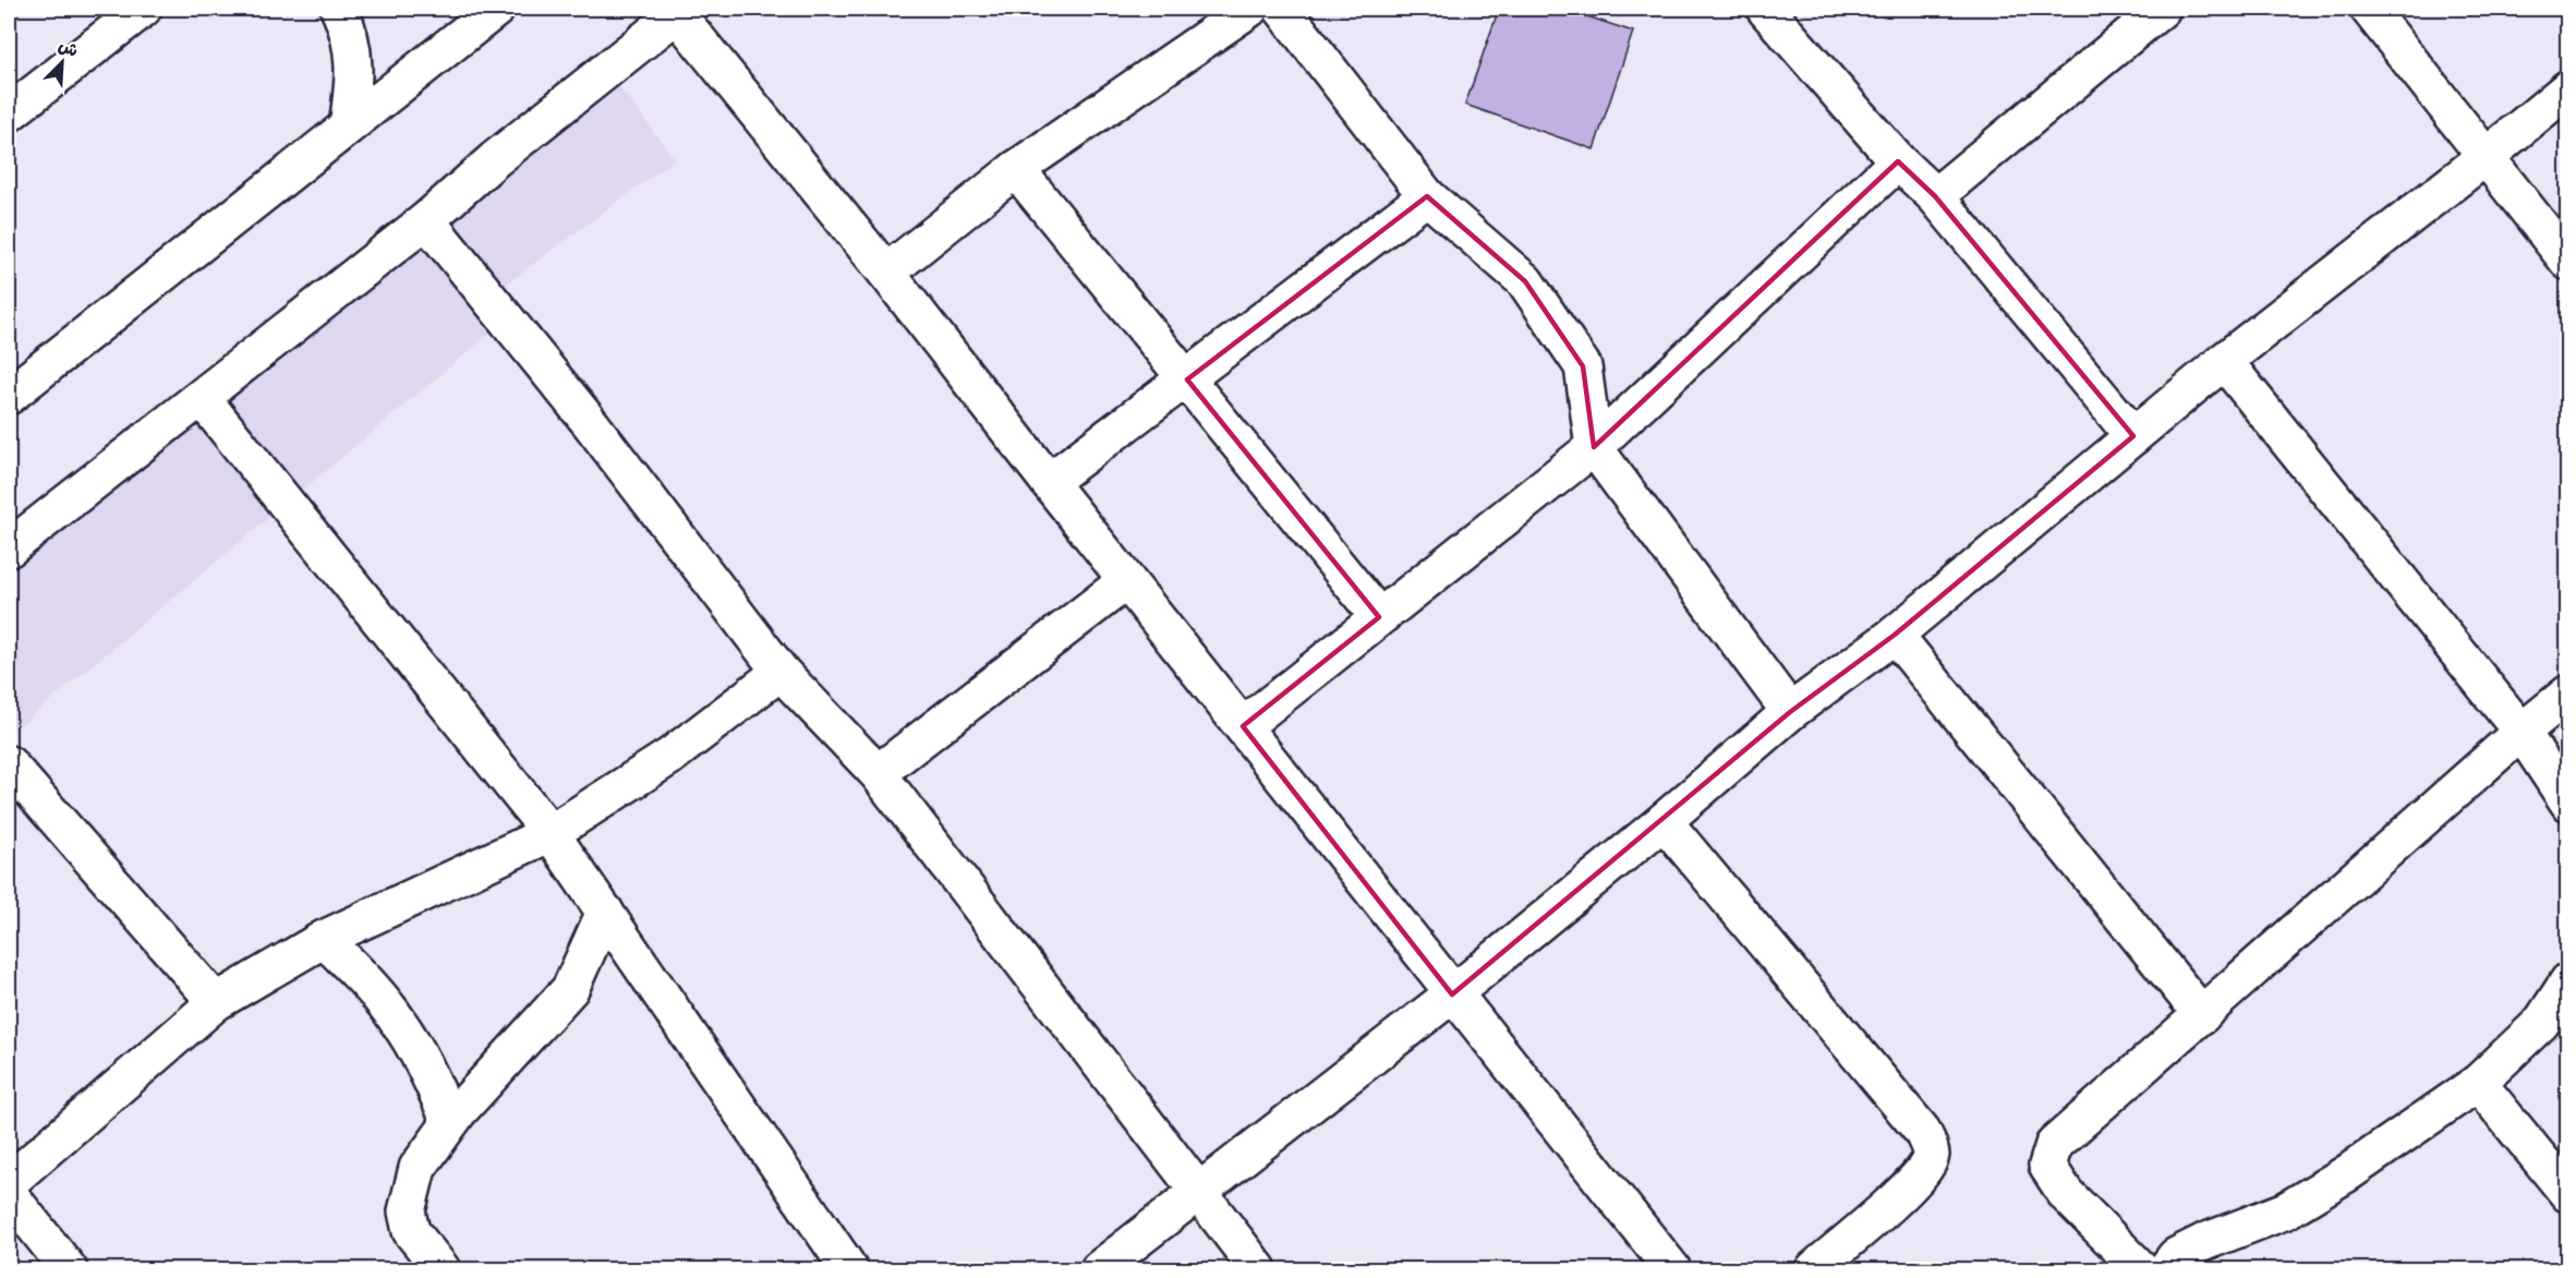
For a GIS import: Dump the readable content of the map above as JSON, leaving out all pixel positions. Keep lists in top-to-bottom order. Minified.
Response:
{"north":"top right"}
